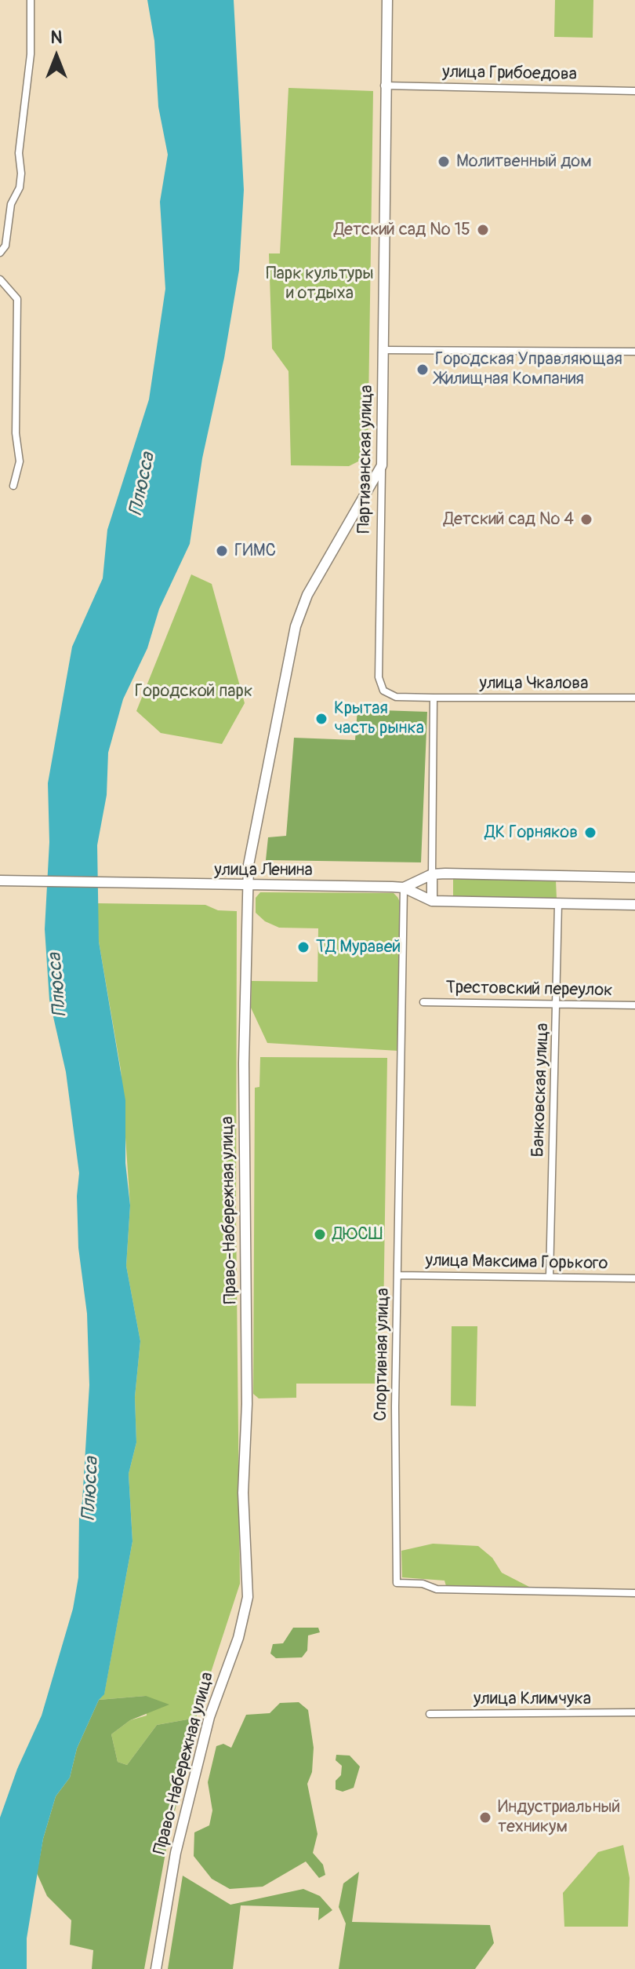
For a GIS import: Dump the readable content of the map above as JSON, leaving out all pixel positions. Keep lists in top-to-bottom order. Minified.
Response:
{"streets":{"street":["улица Грибоедова","Партизанская улица","улица Чкалова","улица Ленина","Трестовский переулок","Банковская улица","Право-Набережная улица","улица Максима Горького","Спортивная улица","улица Климчука"]},"crossings":[["улица Грибоедова","Партизанская улица"],["Партизанская улица","улица Чкалова"],["Партизанская улица","Право-Набережная улица"],["улица Ленина","Банковская улица"],["улица Ленина","Право-Набережная улица"],["улица Ленина","Спортивная улица"],["Трестовский переулок","Банковская улица"],["Банковская улица","улица Максима Горького"],["улица Максима Горького","Спортивная улица"]],"water":["Плюсса"],"parks":["Парк культуры и отдыха","Городской парк"],"places":["Молитвенный дом","Детский сад № 15","Городская Управляющая Жилищная Компания","Детский сад № 4","ГИМС","Крытая часть рынка","ДК Горняков","ТД Муравей","ДЮСШ","Индустриальный техникум"],"north":"top"}
